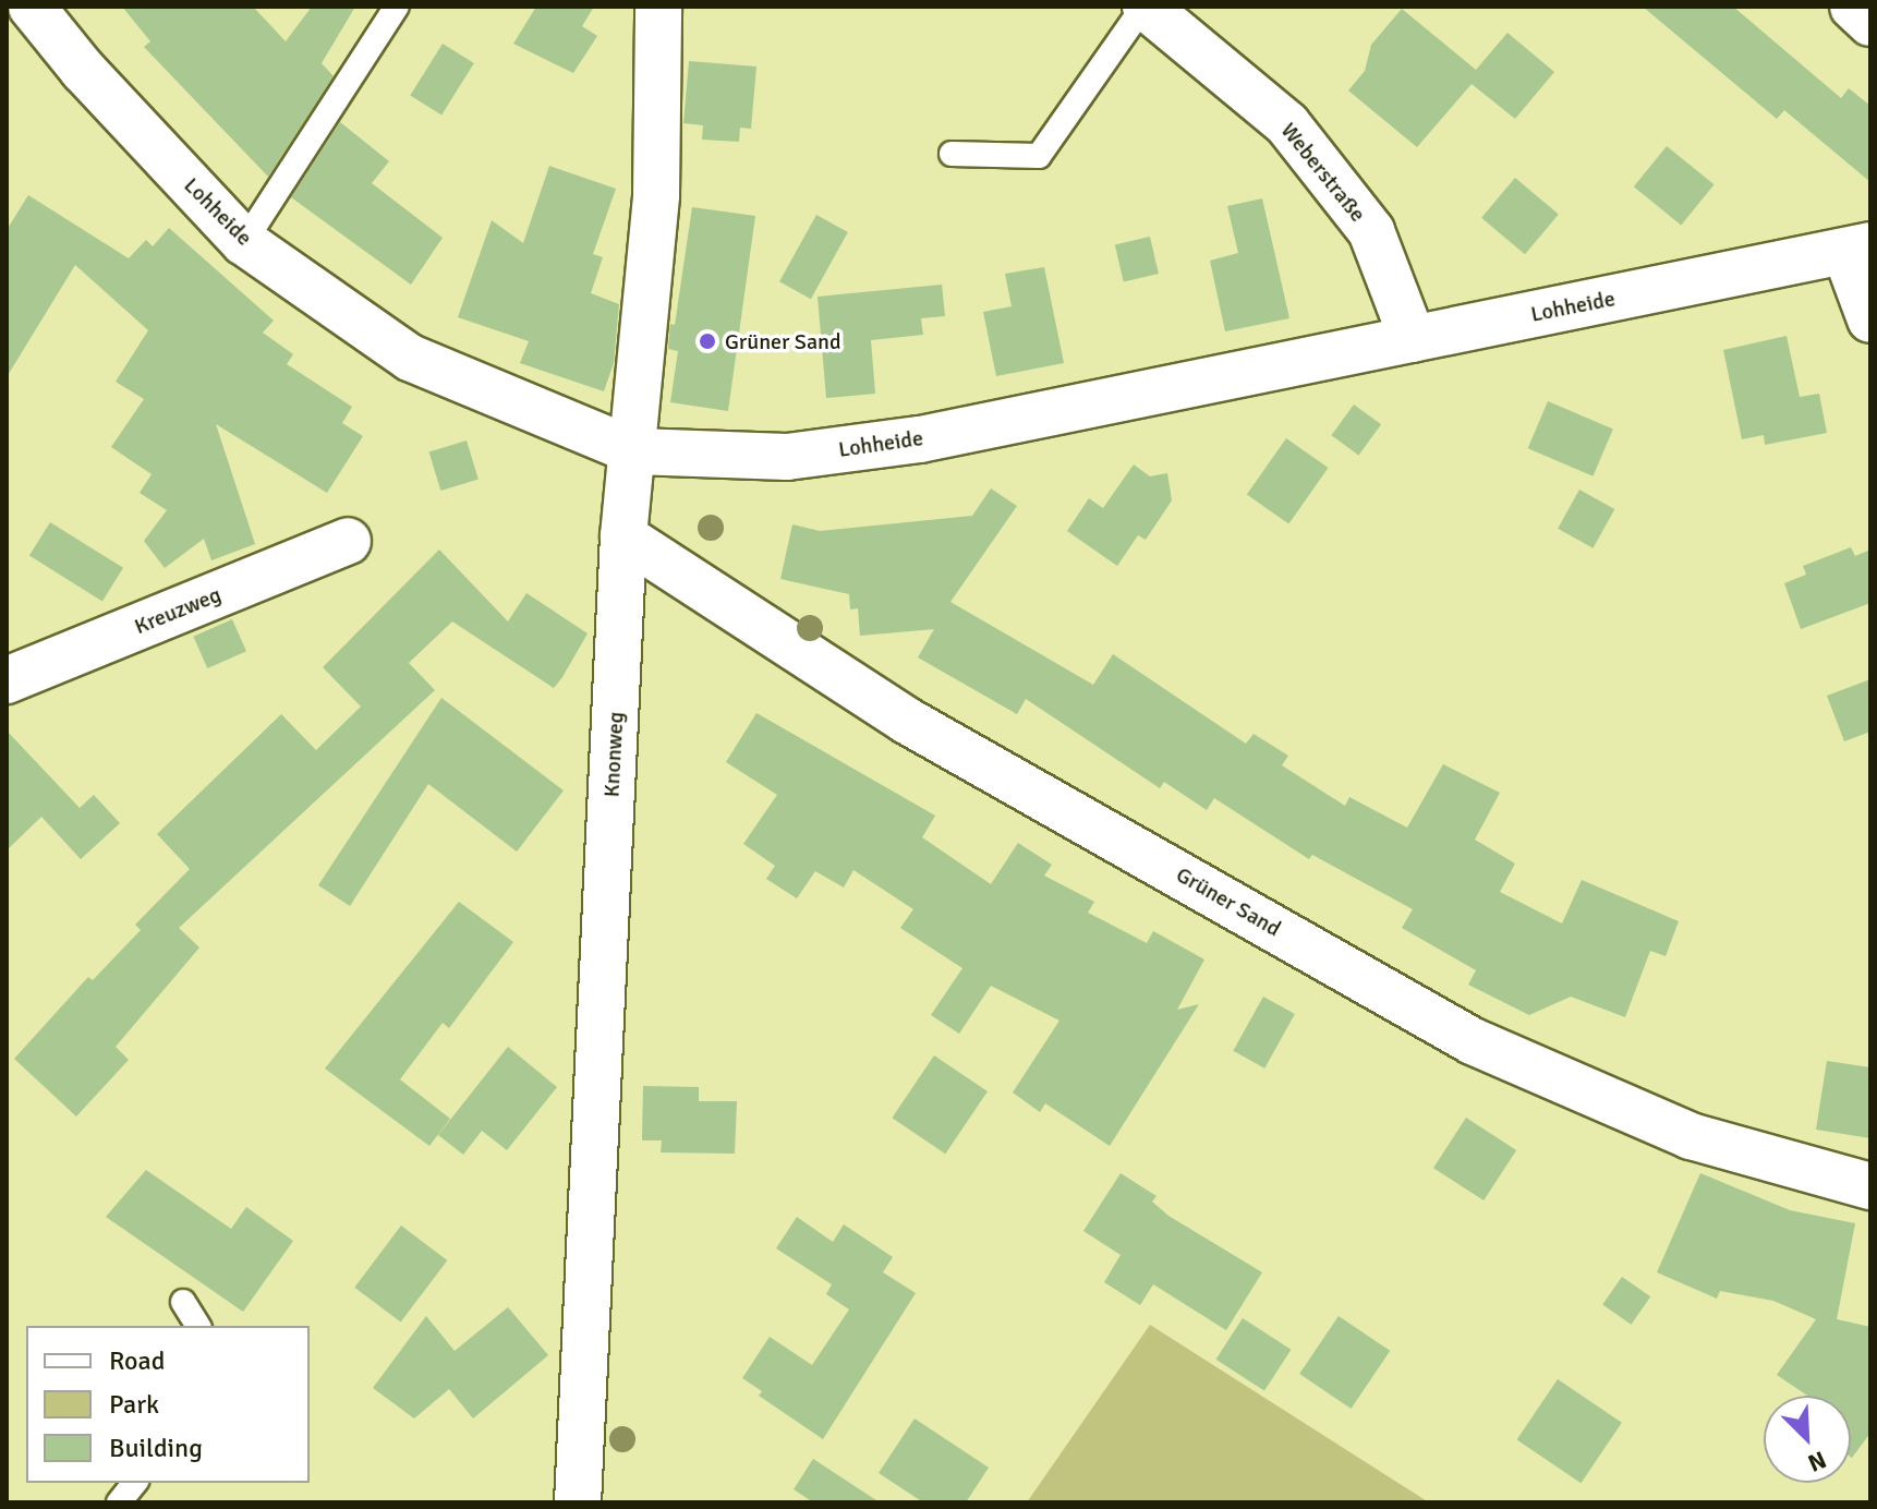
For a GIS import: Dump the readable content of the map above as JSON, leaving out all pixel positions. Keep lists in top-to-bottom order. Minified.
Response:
{"streets":{"street":["Weberstraße","Lohheide","Kreuzweg","Knonweg","Grüner Sand"]},"crossings":[["Weberstraße","Lohheide"],["Lohheide","Knonweg"],["Knonweg","Grüner Sand"]],"places":["Grüner Sand"],"legend":["Road","Park","Building"],"north":"bottom right"}
